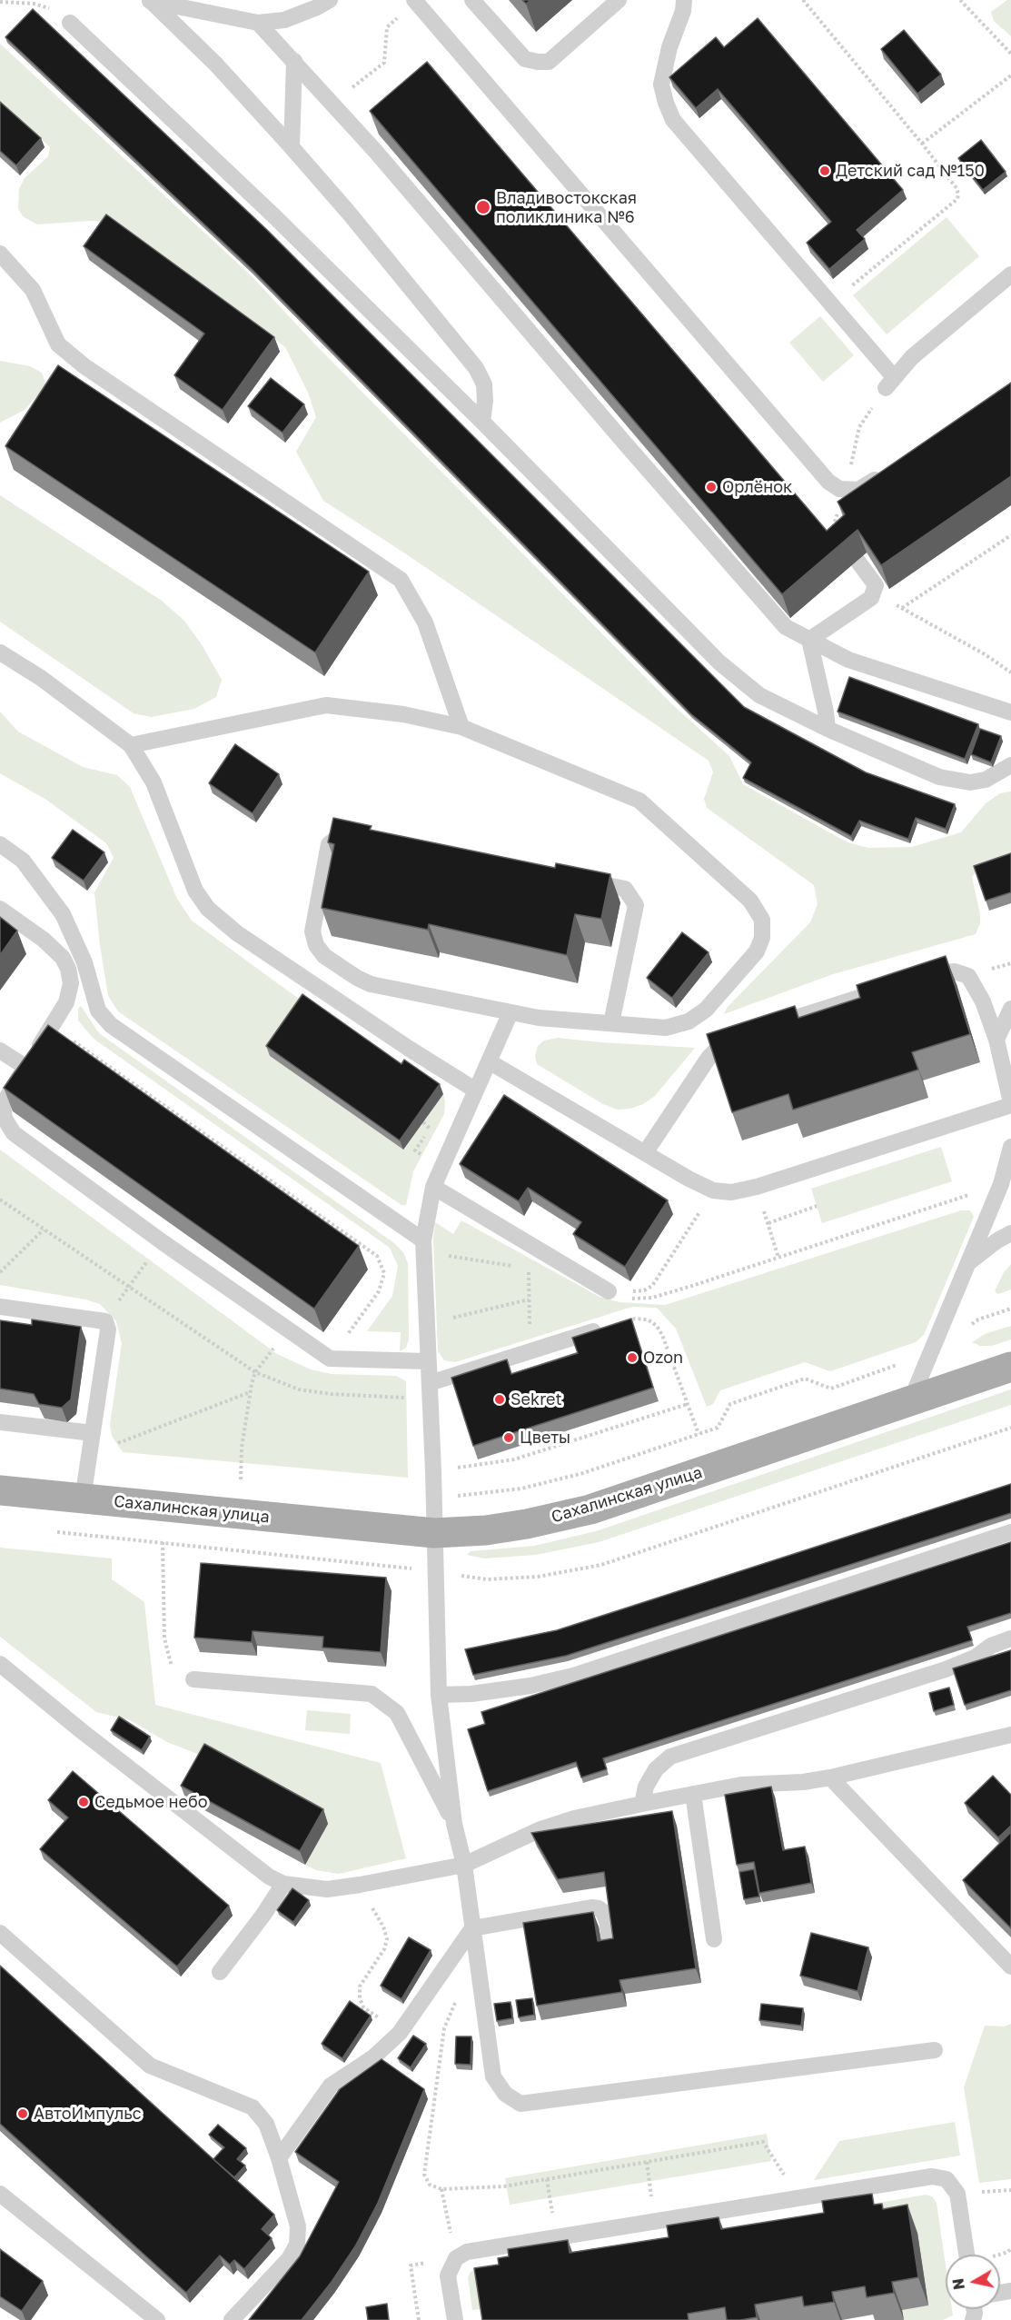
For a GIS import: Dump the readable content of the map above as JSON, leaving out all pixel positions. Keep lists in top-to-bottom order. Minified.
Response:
{"streets":{"main road":["Сахалинская улица"]},"places":["Детский сад №150","Владивостокская поликлиника №6","Орлёнок","Ozon","Sekret","Цветы","Седьмое небо","АвтоИмпульс"],"north":"left"}
